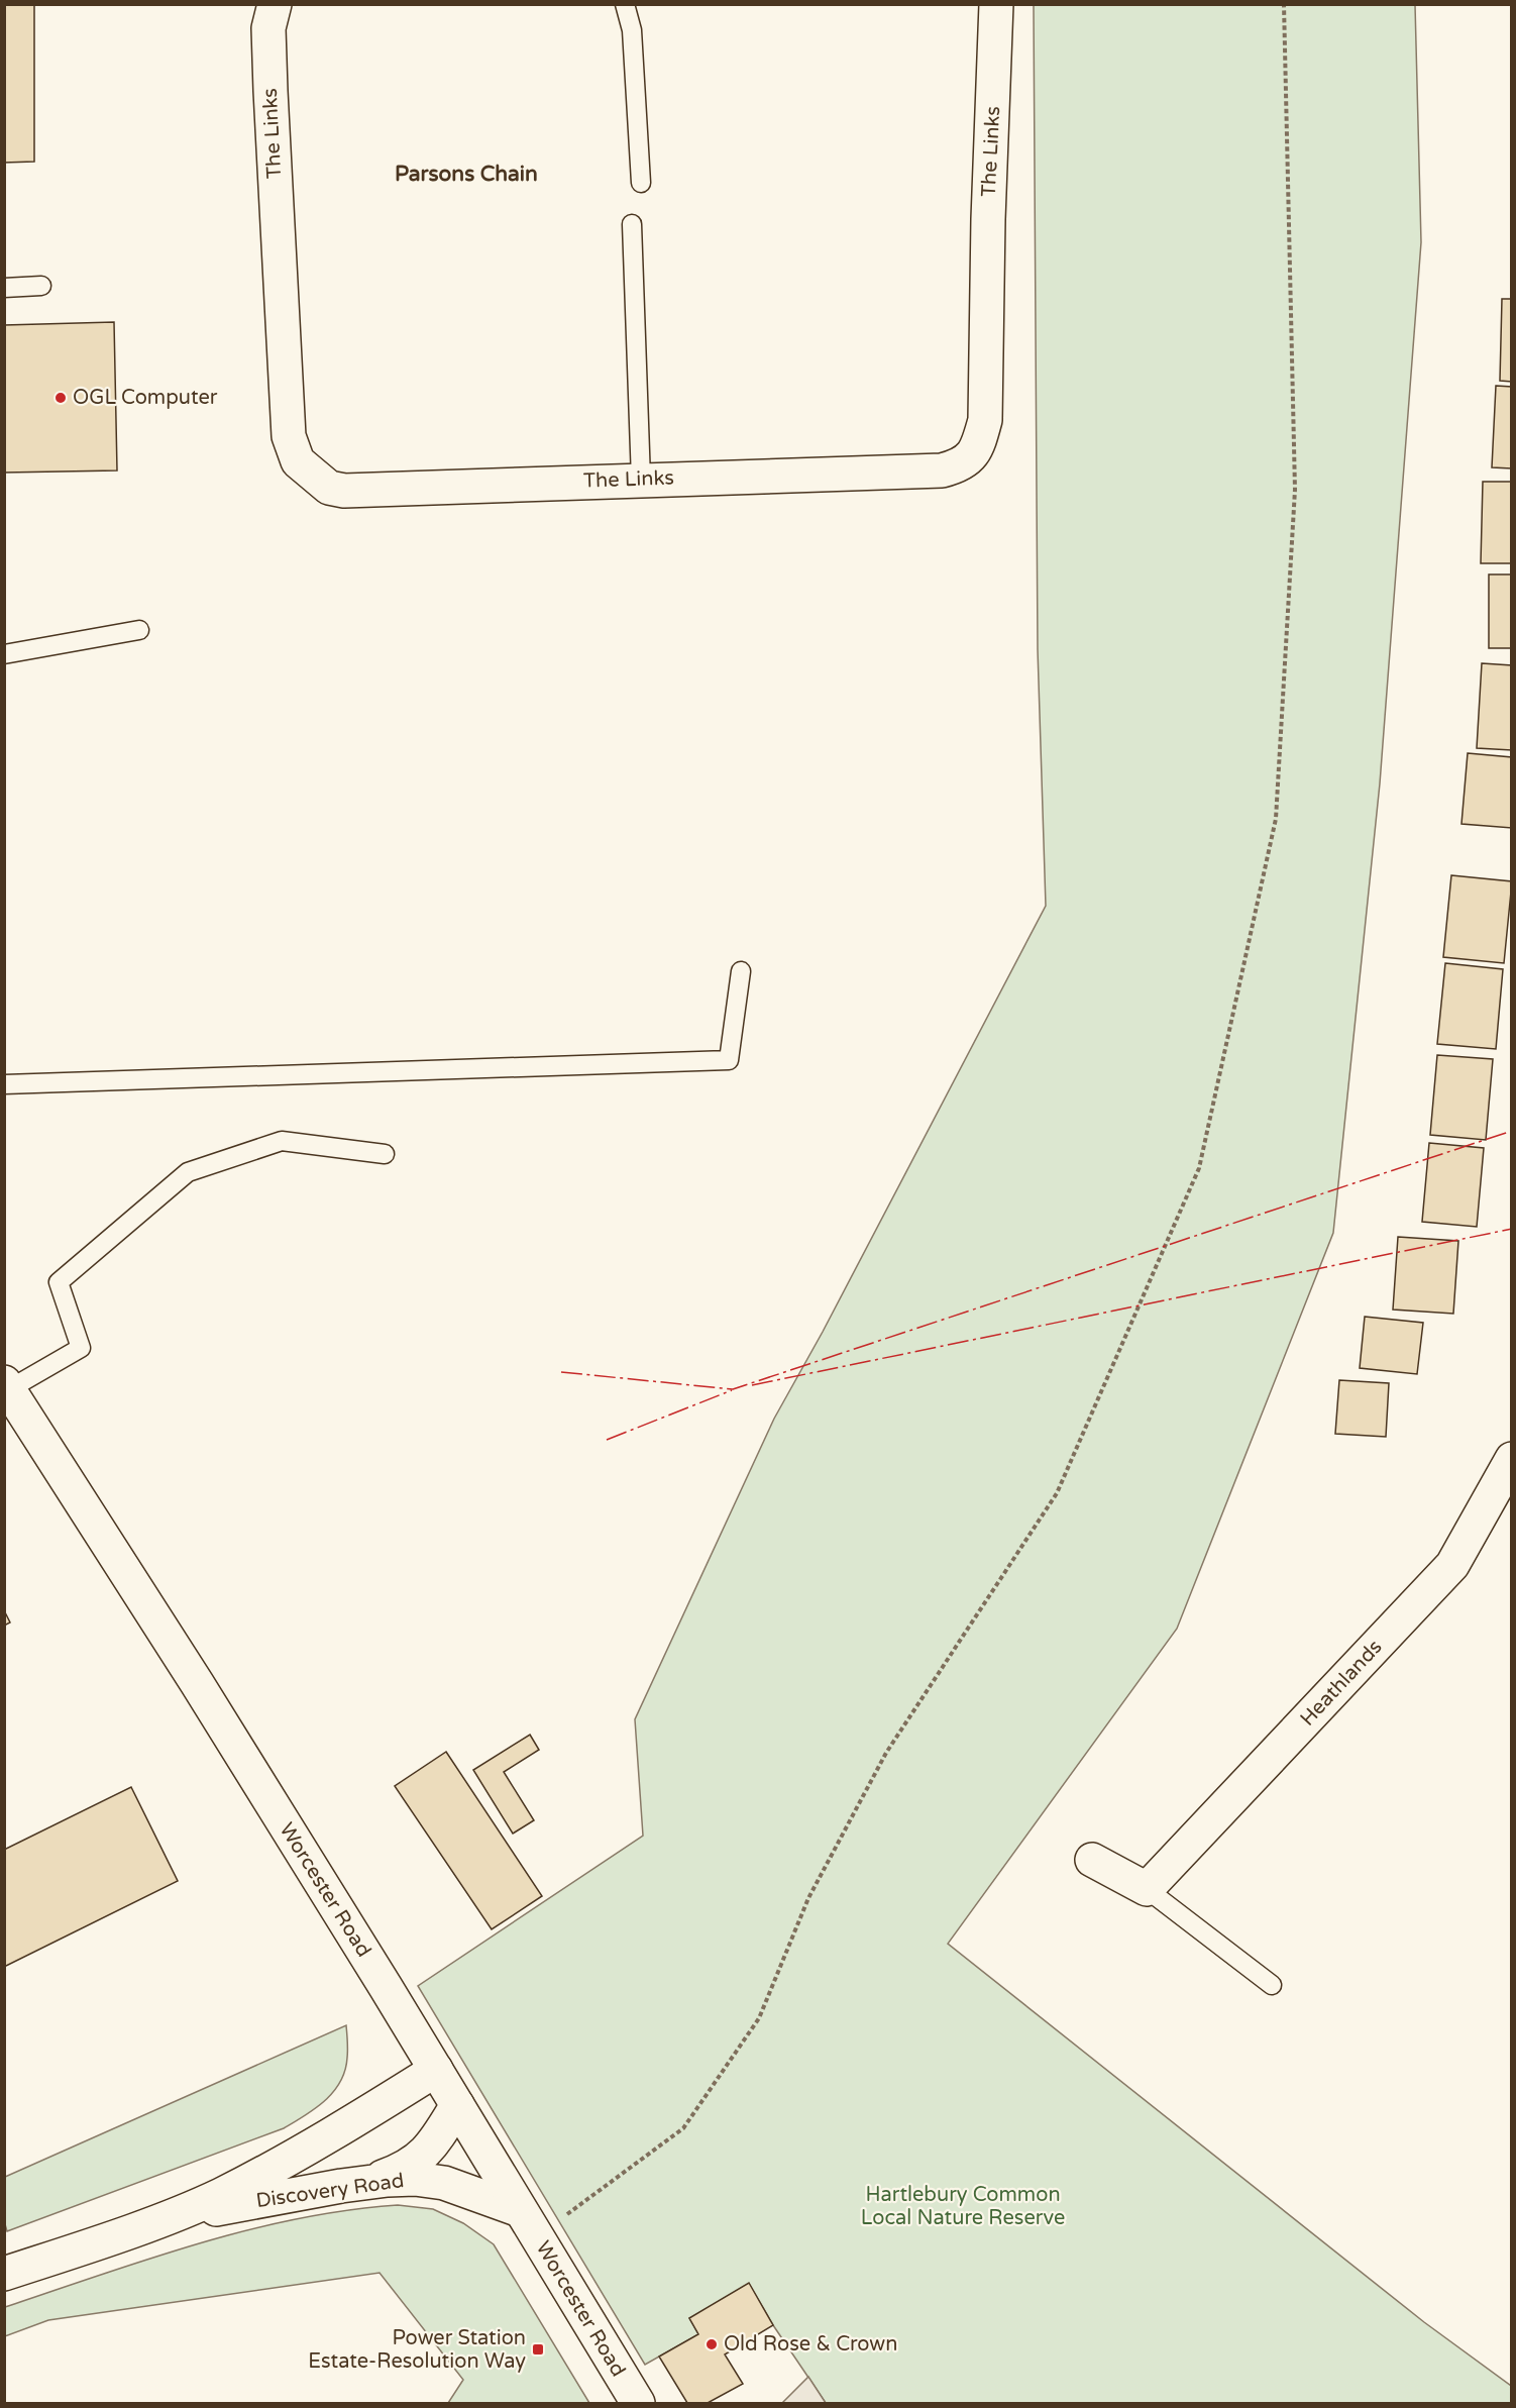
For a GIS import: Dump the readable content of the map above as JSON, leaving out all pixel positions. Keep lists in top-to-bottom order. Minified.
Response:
{"streets":{"street":["The Links","Heathlands","Worcester Road","Discovery Road"]},"crossings":[["Worcester Road","Discovery Road"]],"districts":["Parsons Chain"],"parks":["Hartlebury Common Local Nature Reserve"],"places":{"other":["OGL Computer","Old Rose & Crown"],"transit":["Power Station Estate-Resolution Way"]}}
